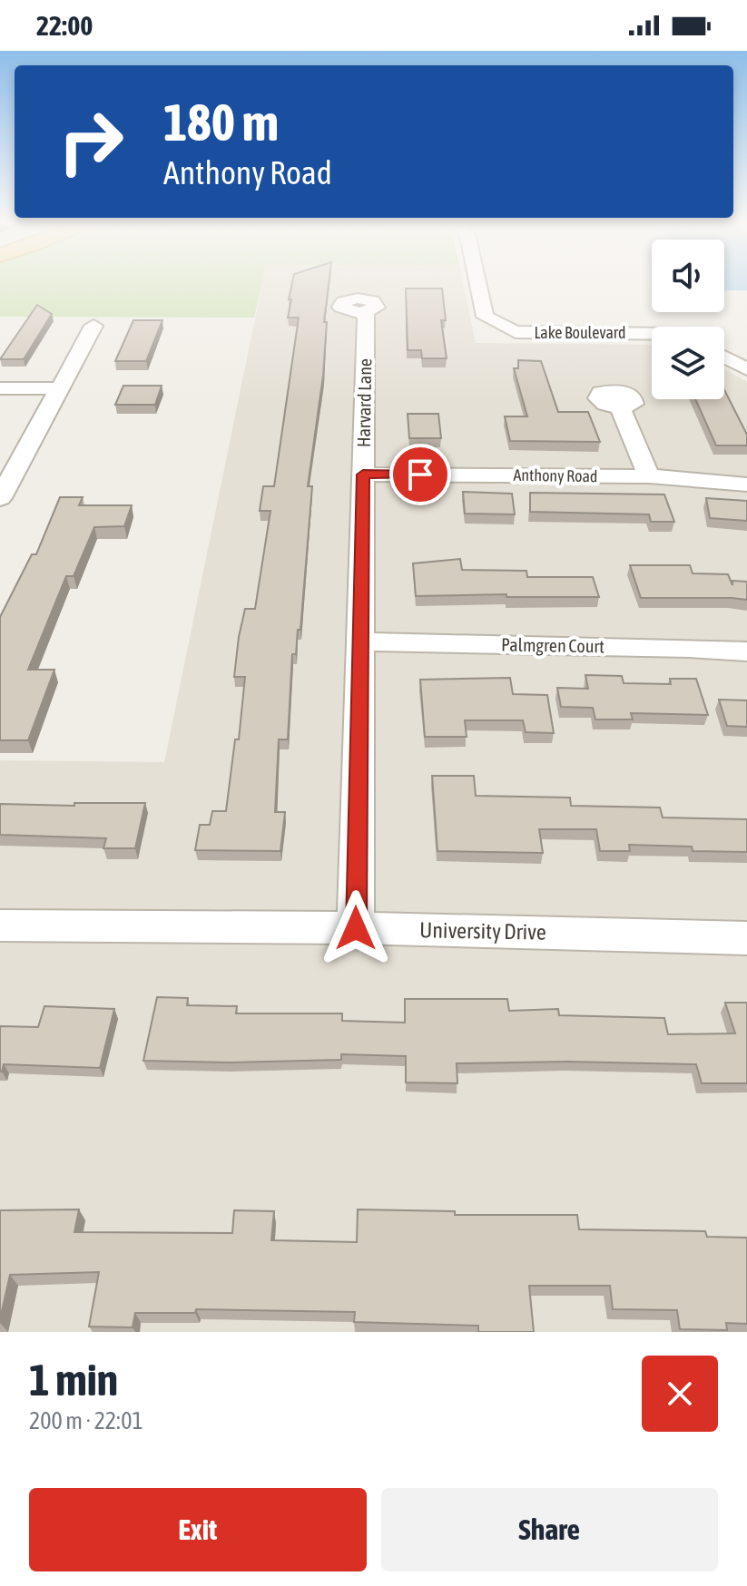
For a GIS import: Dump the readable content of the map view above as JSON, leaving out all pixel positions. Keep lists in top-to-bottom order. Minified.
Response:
{"streets":{"street":["Lake Boulevard","Harvard Lane","Anthony Road","Palmgren Court","University Drive"]},"crossings":[["Harvard Lane","Anthony Road"],["Harvard Lane","Palmgren Court"],["Harvard Lane","University Drive"]],"page":{"status":"22:00","turn":["180 m","Anthony Road"],"heading":["1 min","200 m · 22:01"],"buttons":["Exit","Share"]}}
